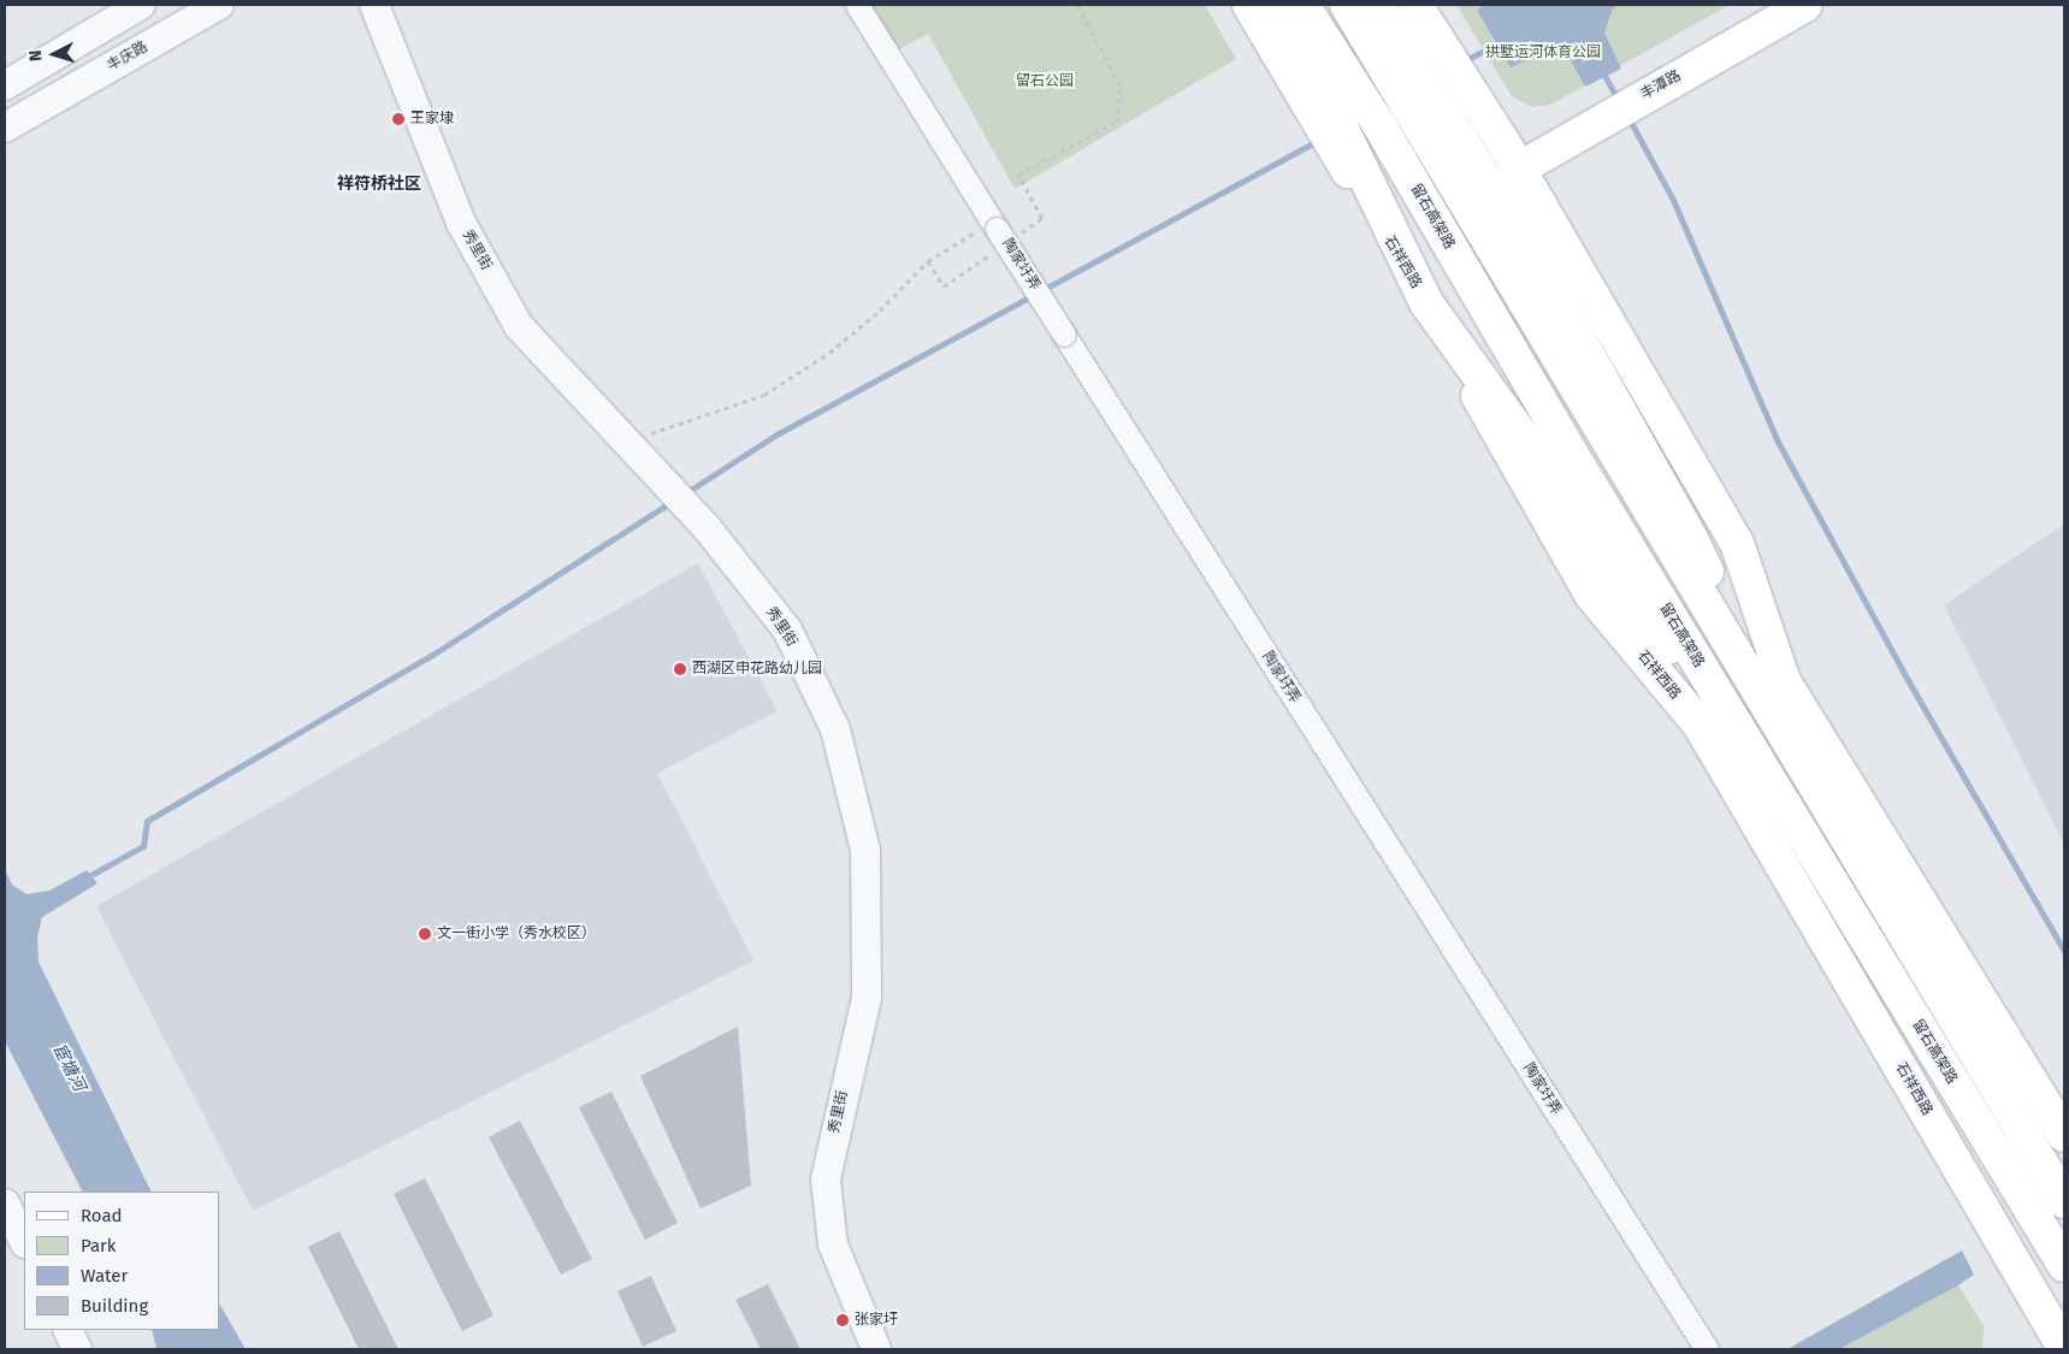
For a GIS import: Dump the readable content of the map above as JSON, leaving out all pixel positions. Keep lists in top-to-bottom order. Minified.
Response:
{"streets":{"main road":["丰潭路","留石高架路","石祥西路"],"street":["丰庆路","秀里街","陶家圩弄"]},"districts":["祥符桥社区"],"water":["宦塘河"],"parks":["拱墅运河体育公园","留石公园"],"places":["王家埭","西湖区申花路幼儿园","文一街小学（秀水校区）","张家圩"],"legend":["Road","Park","Water","Building"],"north":"left"}
